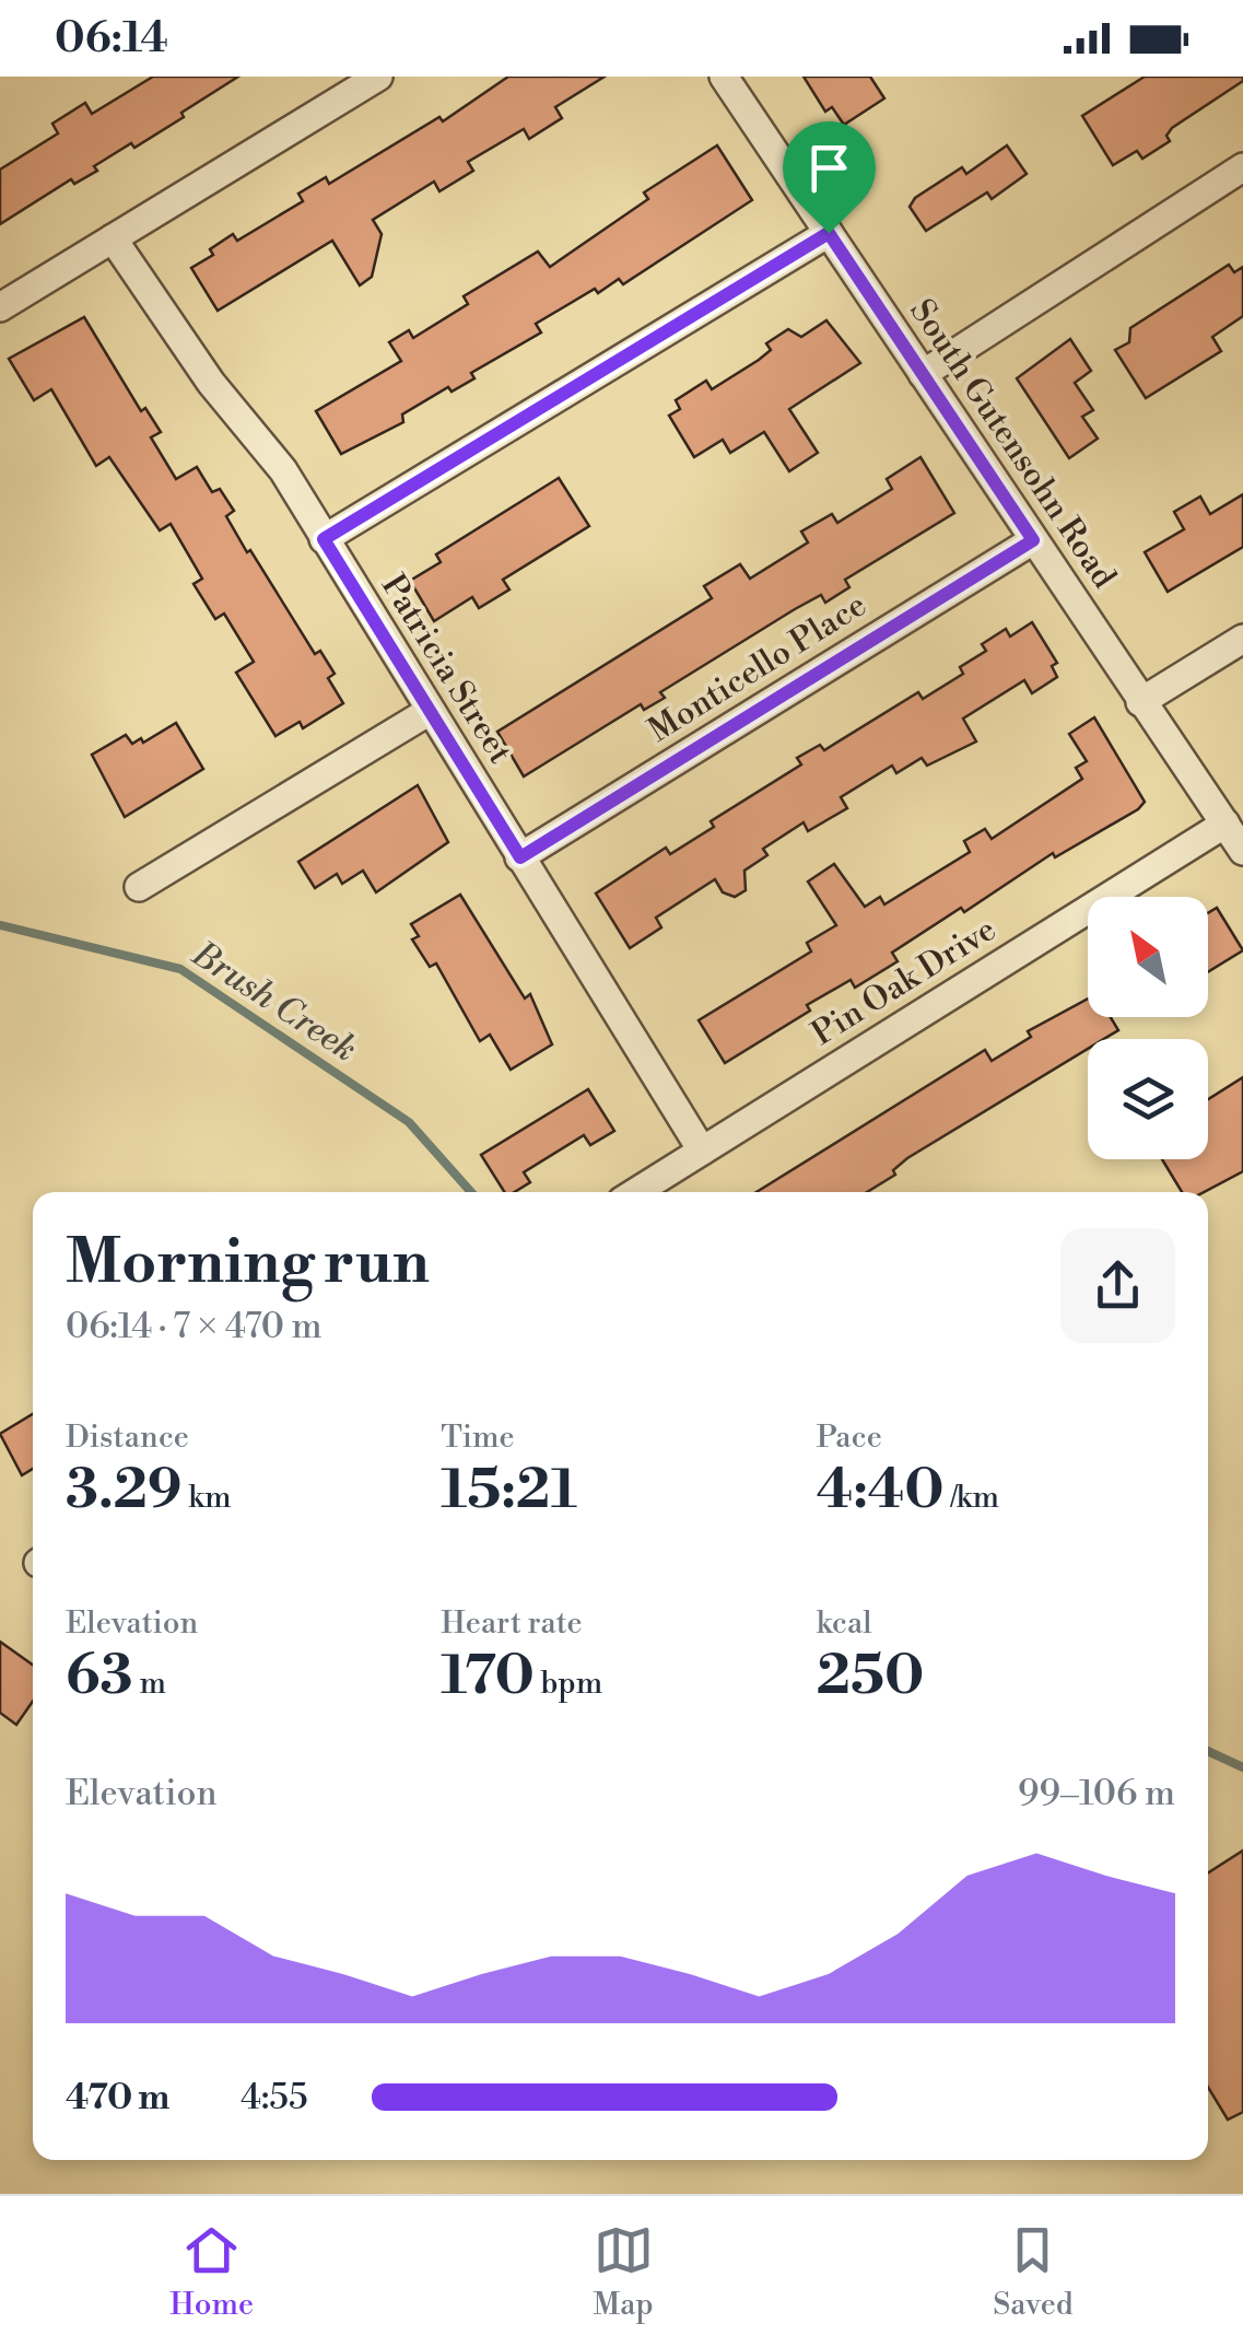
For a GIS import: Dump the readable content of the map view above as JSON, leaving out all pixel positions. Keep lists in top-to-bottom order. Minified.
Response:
{"streets":{"street":["South Gutensohn Road","Monticello Place","Patricia Street","Pin Oak Drive"]},"crossings":[["South Gutensohn Road","Monticello Place"],["South Gutensohn Road","Pin Oak Drive"],["Monticello Place","Patricia Street"],["Patricia Street","Pin Oak Drive"]],"water":["Brush Creek"],"north":"top left","page":{"status":"06:14","heading":["Morning run","06:14 · 7 × 470 m"],"stats":[["Distance","3.29 km"],["Time","15:21"],["Pace","4:40 /km"],["Elevation","63 m"],["Heart rate","170 bpm"],["kcal","250"]],"chart":["Elevation","99–106 m"],"list":[{"name":"470 m","note":"4:55"}],"tabs":["Home","Map","Saved"]}}
